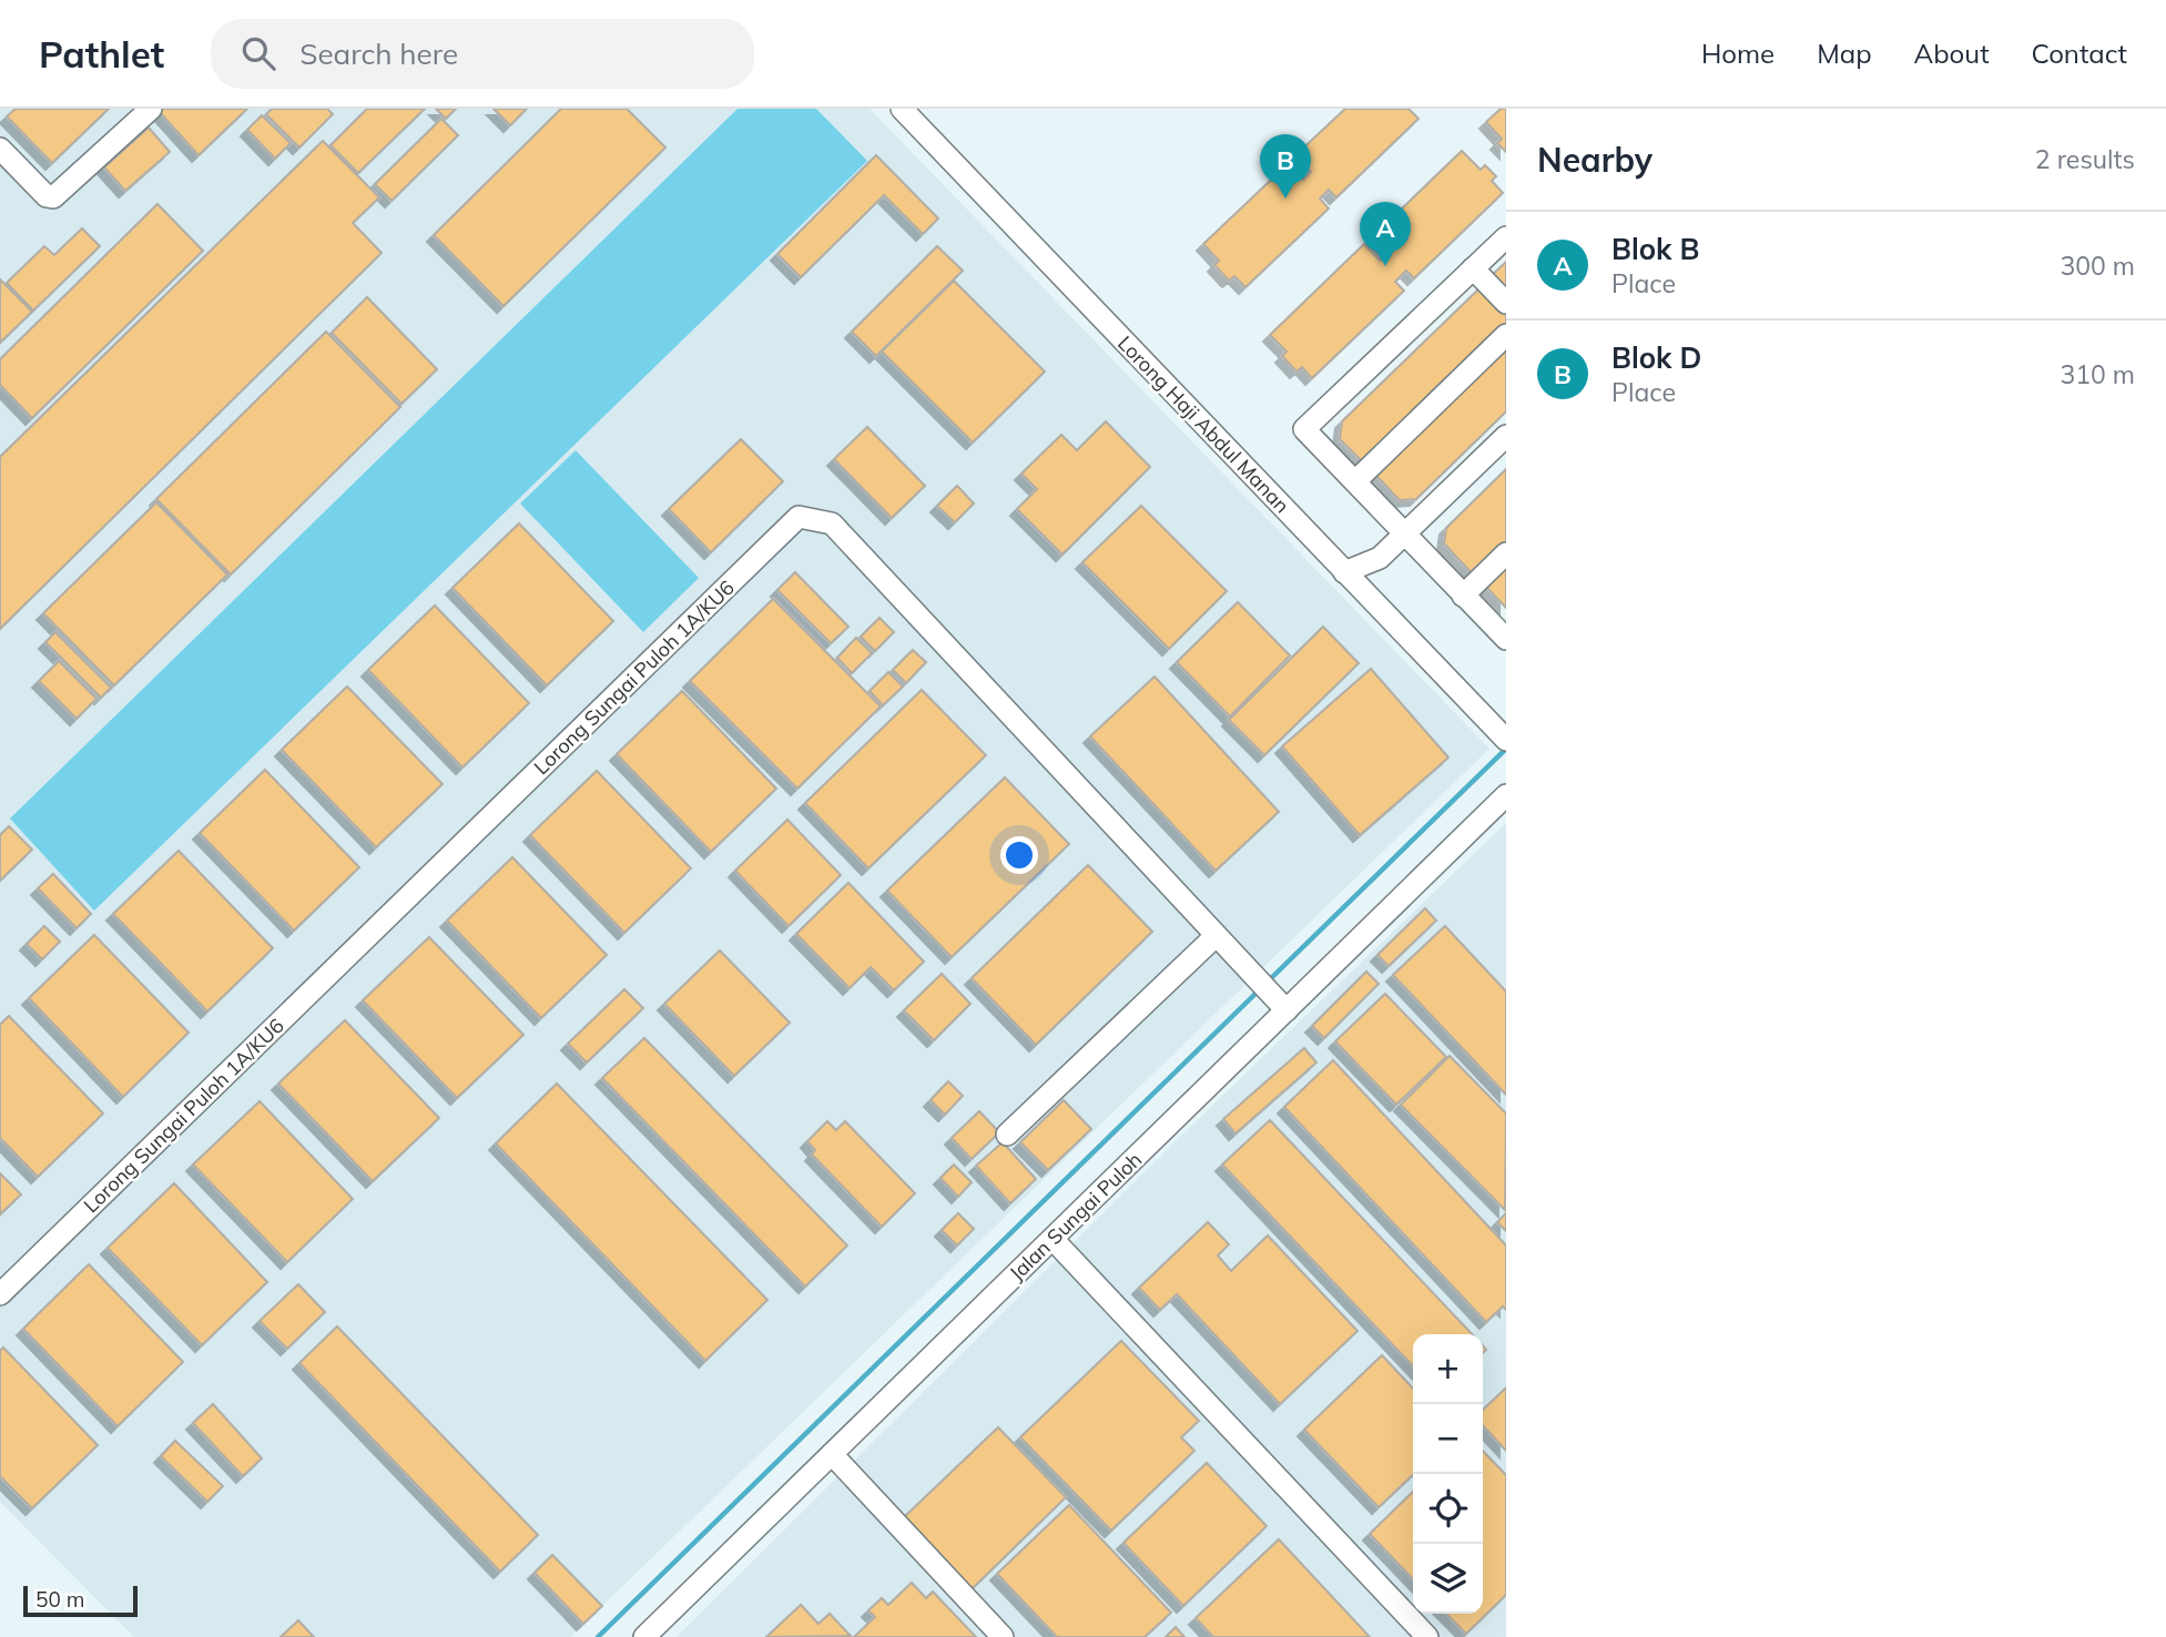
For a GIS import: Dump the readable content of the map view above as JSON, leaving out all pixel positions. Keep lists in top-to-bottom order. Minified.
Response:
{"streets":{"street":["Lorong Haji Abdul Manan","Lorong Sungai Puloh 1A/KU6","Jalan Sungai Puloh"]},"crossings":[["Lorong Sungai Puloh 1A/KU6","Jalan Sungai Puloh"]],"scale_bar":"50 m","page":{"header":"Pathlet","search":"Search here","nav":["Home","Map","About","Contact"],"heading":["Nearby","2 results"],"pins":["B","A"],"list":[{"mark":"A","name":"Blok B","note":"Place","value":"300 m"},{"mark":"B","name":"Blok D","note":"Place","value":"310 m"}],"map_buttons":["+","−"],"scale":"50 m"}}
